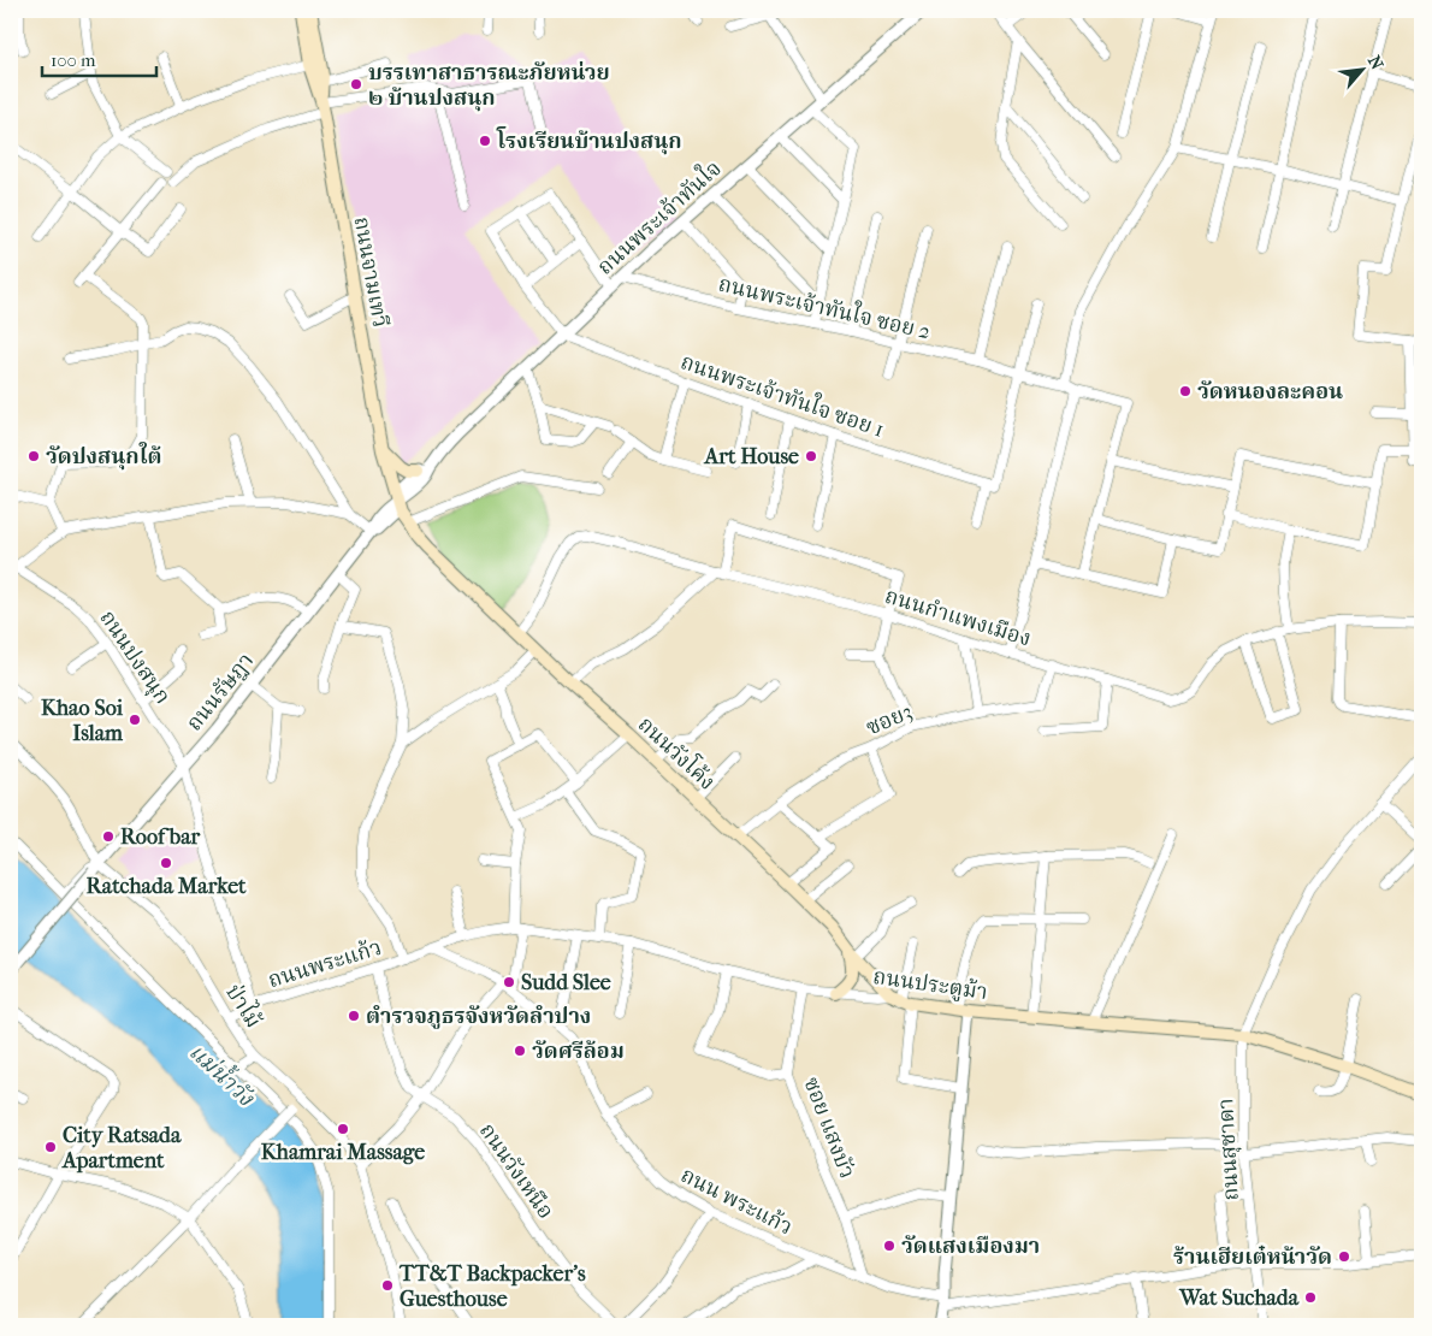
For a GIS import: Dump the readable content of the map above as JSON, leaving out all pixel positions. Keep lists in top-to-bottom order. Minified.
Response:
{"streets":{"main road":["ถนนจามเทวี","ถนนวังโค้ง","ถนนประตูม้า"],"street":["ถนนพระเจ้าทันใจ","ถนนพระเจ้าทันใจ ซอย 2","ถนนพระเจ้าทันใจ ซอย 1","ถนนกำแพงเมือง","ถนนปงสนุก","ถนนรัษฎา","ซอย3","ถนนพระแก้ว","ป่าไม้","ซอย แสงบัว","ถนนสุชาดา","ถนนวังเหนือ","ถนน พระแก้ว"]},"crossings":[["ถนนพระเจ้าทันใจ","ถนนจามเทวี"],["ถนนพระเจ้าทันใจ","ถนนพระเจ้าทันใจ ซอย 2"],["ถนนพระเจ้าทันใจ","ถนนพระเจ้าทันใจ ซอย 1"],["ถนนพระเจ้าทันใจ","ถนนรัษฎา"],["ถนนพระเจ้าทันใจ","ถนนวังโค้ง"],["ถนนจามเทวี","ถนนรัษฎา"],["ถนนจามเทวี","ถนนวังโค้ง"],["ถนนกำแพงเมือง","ซอย3"],["ถนนกำแพงเมือง","ถนนวังโค้ง"],["ถนนปงสนุก","ถนนรัษฎา"],["ถนนปงสนุก","ถนนพระแก้ว"],["ถนนรัษฎา","ถนนวังโค้ง"],["ถนนรัษฎา","ป่าไม้"],["ซอย3","ถนนวังโค้ง"],["ถนนวังโค้ง","ถนนประตูม้า"],["ถนนพระแก้ว","ถนนประตูม้า"],["ถนนพระแก้ว","ป่าไม้"],["ถนนพระแก้ว","ถนนวังเหนือ"],["ถนนพระแก้ว","ถนน พระแก้ว"],["ถนนประตูม้า","ซอย แสงบัว"],["ถนนประตูม้า","ถนนสุชาดา"],["ถนนประตูม้า","ถนน พระแก้ว"],["ซอย แสงบัว","ถนน พระแก้ว"]],"water":["แม่น้ำวัง"],"places":["บรรเทาสาธารณะภัยหน่วย ๒ บ้านปงสนุก","โรงเรียนบ้านปงสนุก","วัดหนองละคอน","วัดปงสนุกใต้","Art House","Khao Soi Islam","Roof bar","Ratchada Market","Sudd Slee","ตำรวจภูธรจังหวัดลำปาง","วัดศรีล้อม","Khamrai Massage","City Ratsada Apartment","วัดแสงเมืองมา","ร้านเฮียเต๋หน้าวัด","TT&T Backpacker's Guesthouse","Wat Suchada"],"scale_bar":"100 m","north":"top right"}
